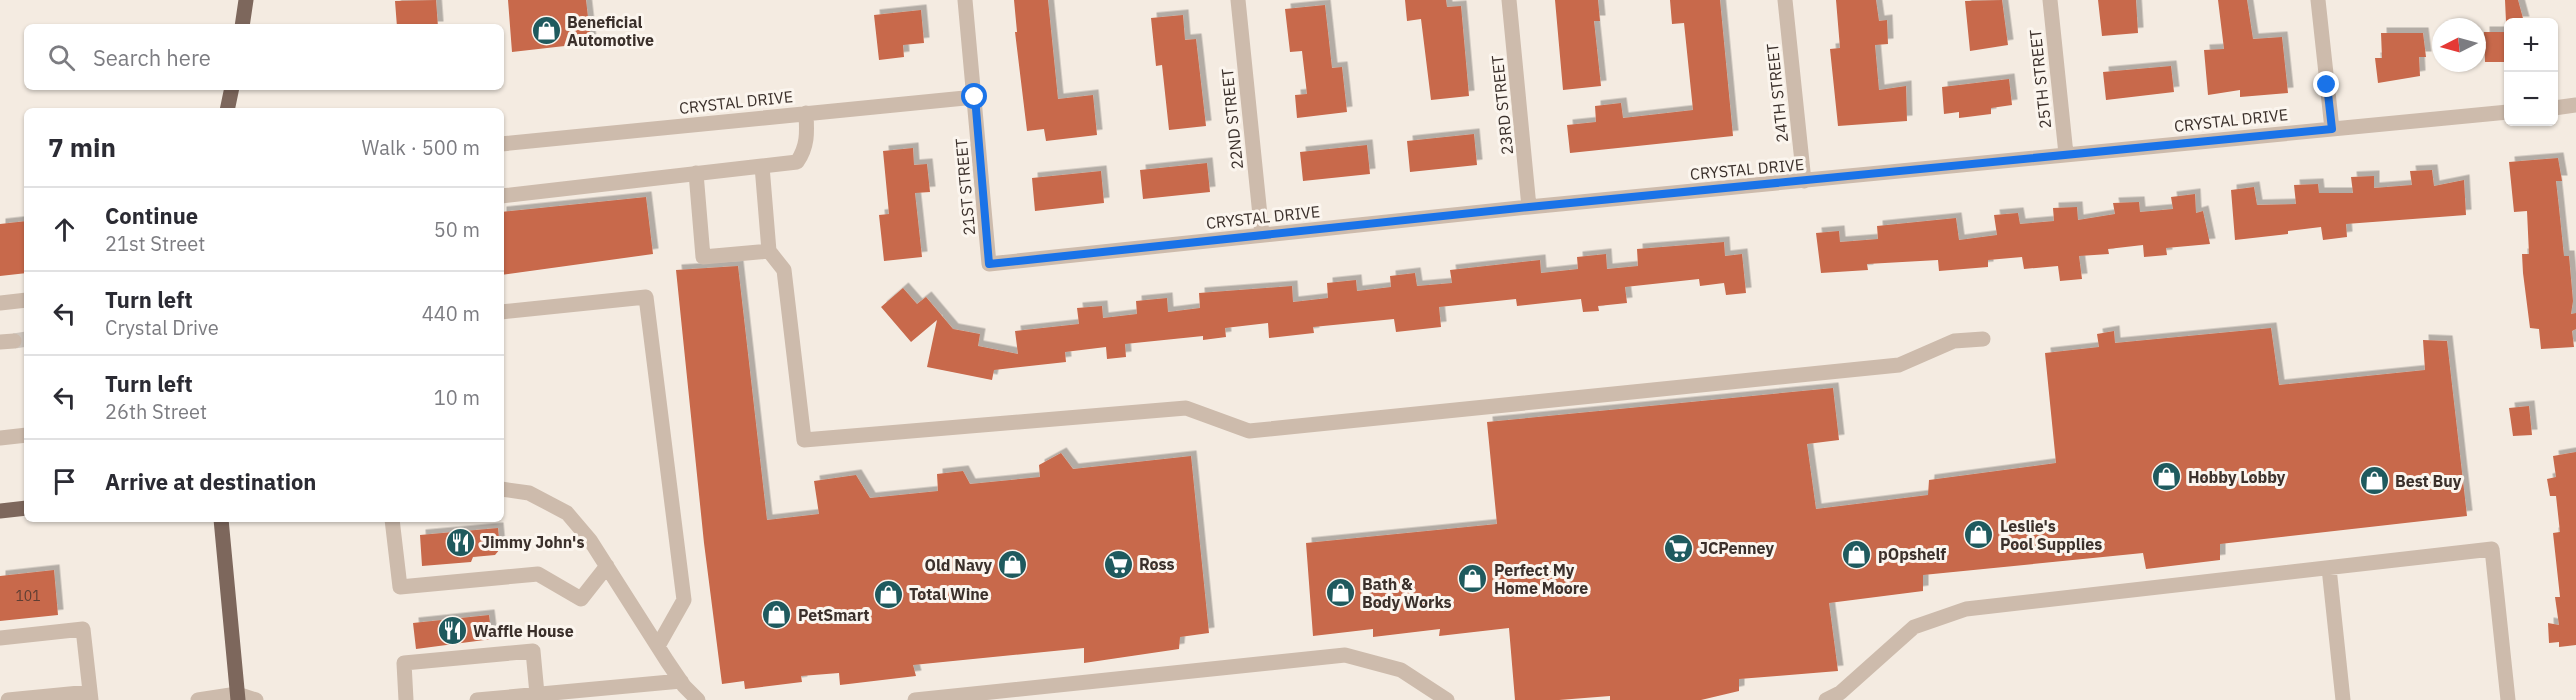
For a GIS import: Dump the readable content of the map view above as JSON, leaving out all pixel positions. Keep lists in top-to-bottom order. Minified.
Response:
{"streets":{"street":["25TH STREET","24TH STREET","CRYSTAL DRIVE","23RD STREET","22ND STREET","21ST STREET"]},"crossings":[["25TH STREET","CRYSTAL DRIVE"],["24TH STREET","CRYSTAL DRIVE"],["CRYSTAL DRIVE","23RD STREET"],["CRYSTAL DRIVE","22ND STREET"],["CRYSTAL DRIVE","21ST STREET"]],"places":{"shop":["Beneficial Automotive","Hobby Lobby","Best Buy","Leslie's Pool Supplies","pOpshelf","Old Navy","Perfect My Home Moore","Bath & Body Works","Total Wine","PetSmart"],"restaurant":["Jimmy John's","Waffle House"],"supermarket":["JCPenney","Ross"]},"house_numbers":["101"],"north":"left","page":{"map_buttons":["+","−"],"search":"Search here","heading":["7 min","Walk · 500 m"],"list":[["Continue","21st Street","50 m"],["Turn left","Crystal Drive","440 m"],["Turn left","26th Street","10 m"],"Arrive at destination"]}}
